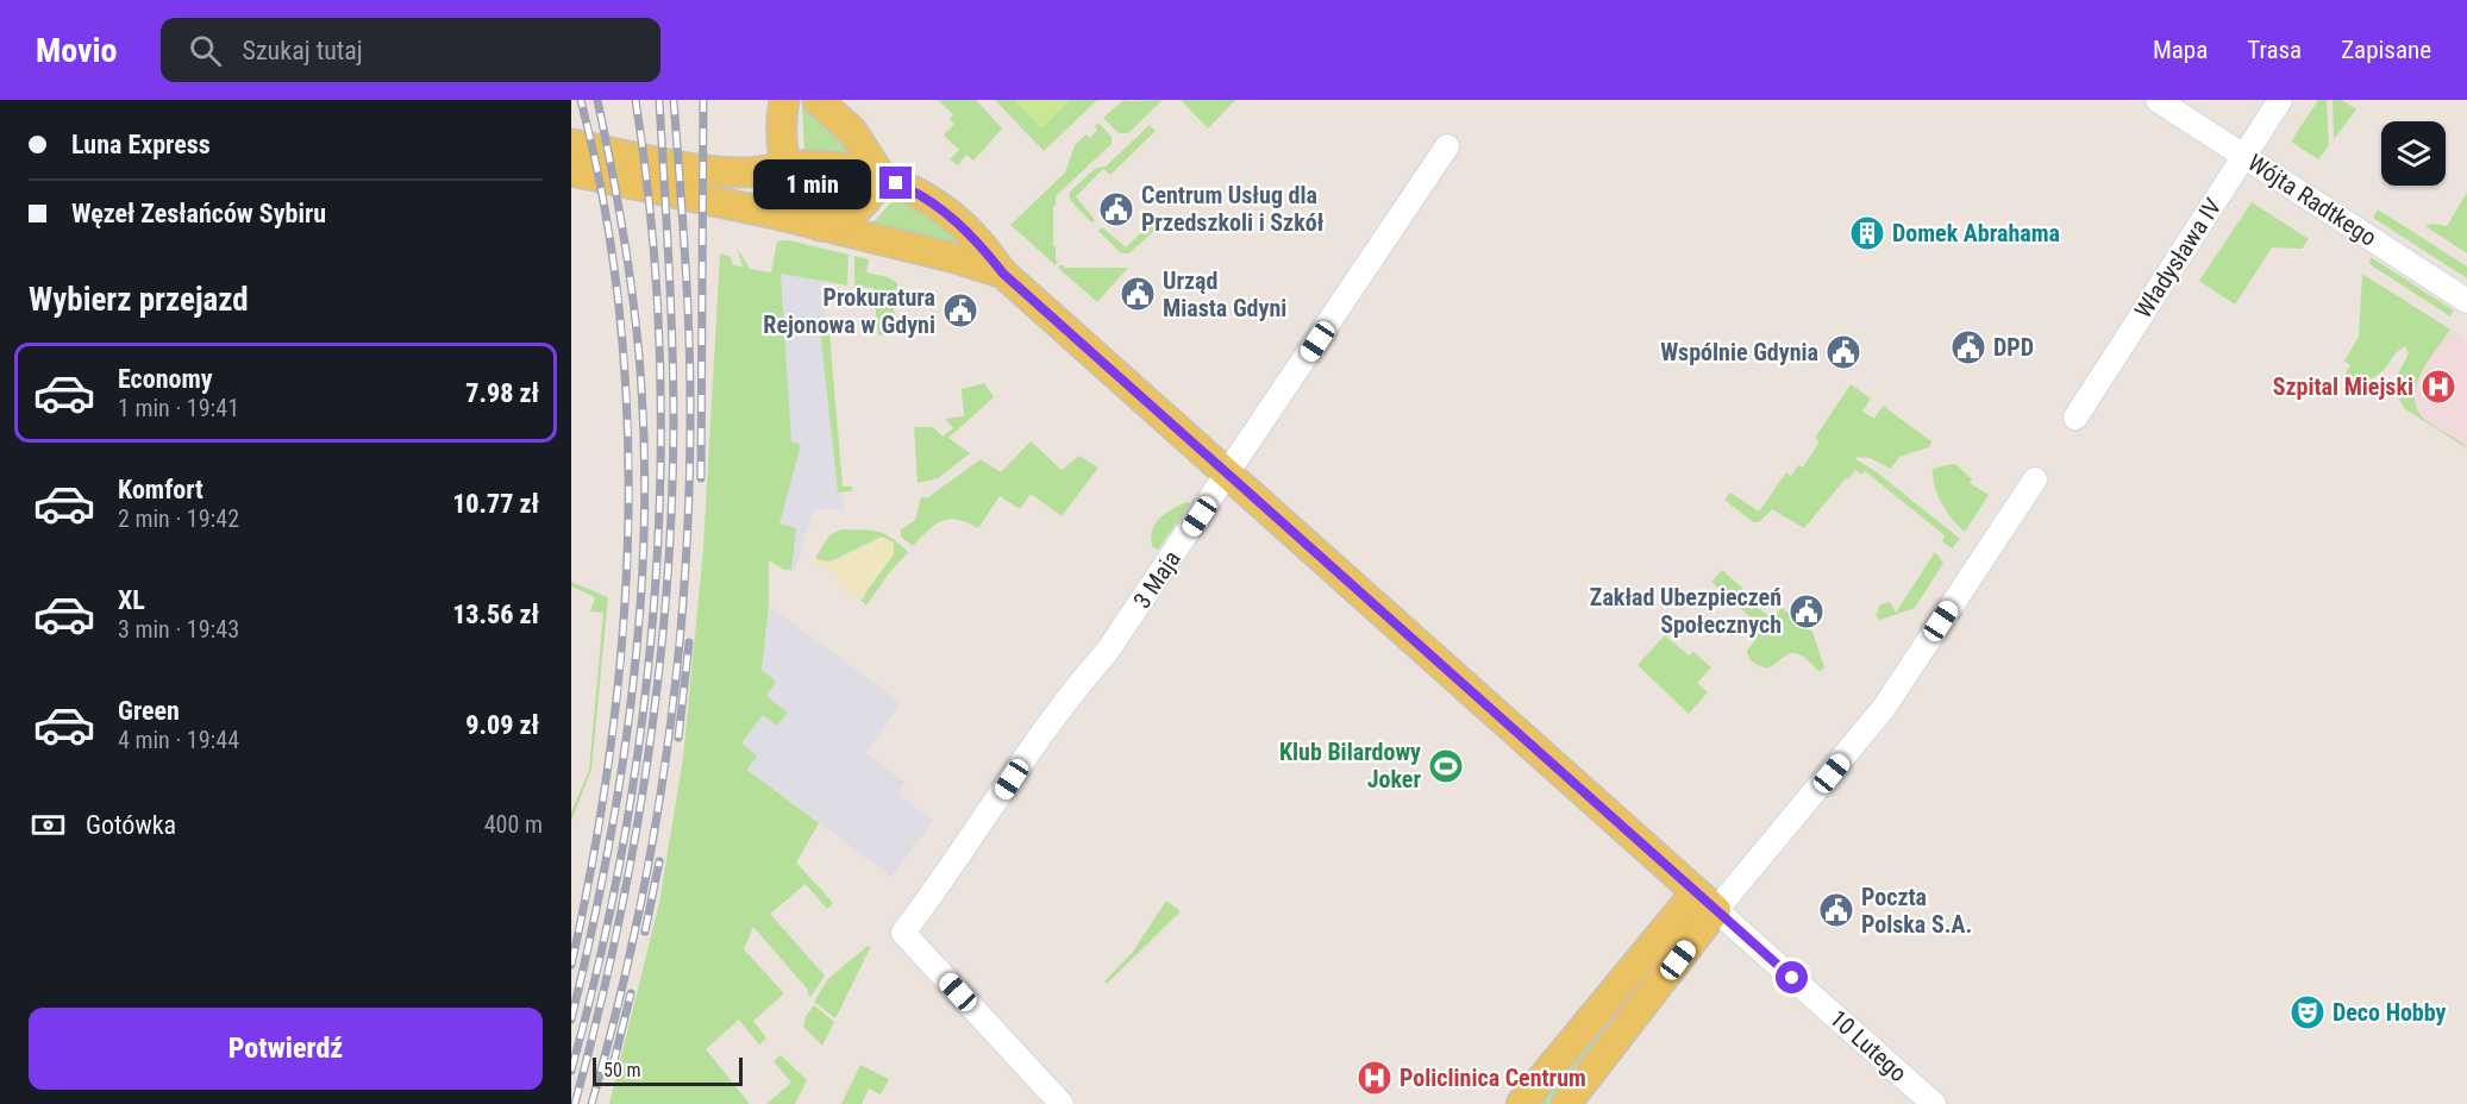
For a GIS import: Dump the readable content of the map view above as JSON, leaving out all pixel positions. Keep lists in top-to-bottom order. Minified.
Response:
{"streets":{"main road":["10 Lutego"],"street":["Wójta Radtkego","Władysława IV","3 Maja"]},"crossings":[["Wójta Radtkego","Władysława IV"],["3 Maja","10 Lutego"]],"places":{"public building":["Centrum Usług dla Przedszkoli i Szkół","Urząd Miasta Gdyni","Prokuratura Rejonowa w Gdyni","DPD","Wspólnie Gdynia","Zakład Ubezpieczeń Społecznych","Poczta Polska S.A."],"building":["Domek Abrahama"],"hospital":["Szpital Miejski","Policlinica Centrum"],"sports":["Klub Bilardowy Joker"],"theatre":["Deco Hobby"]},"scale_bar":"50 m","page":{"header":"Movio","search":"Szukaj tutaj","nav":["Mapa","Trasa","Zapisane"],"banner":["Luna Express","Węzeł Zesłańców Sybiru"],"bubble":"1 min","heading":"Wybierz przejazd","list":[{"name":"Economy","note":"1 min · 19:41","value":"7.98 zł"},{"name":"Komfort","note":"2 min · 19:42","value":"10.77 zł"},{"name":"XL","note":"3 min · 19:43","value":"13.56 zł"},{"name":"Green","note":"4 min · 19:44","value":"9.09 zł"}],"pay":["Gotówka","400 m"],"buttons":"Potwierdź","scale":"50 m"}}
